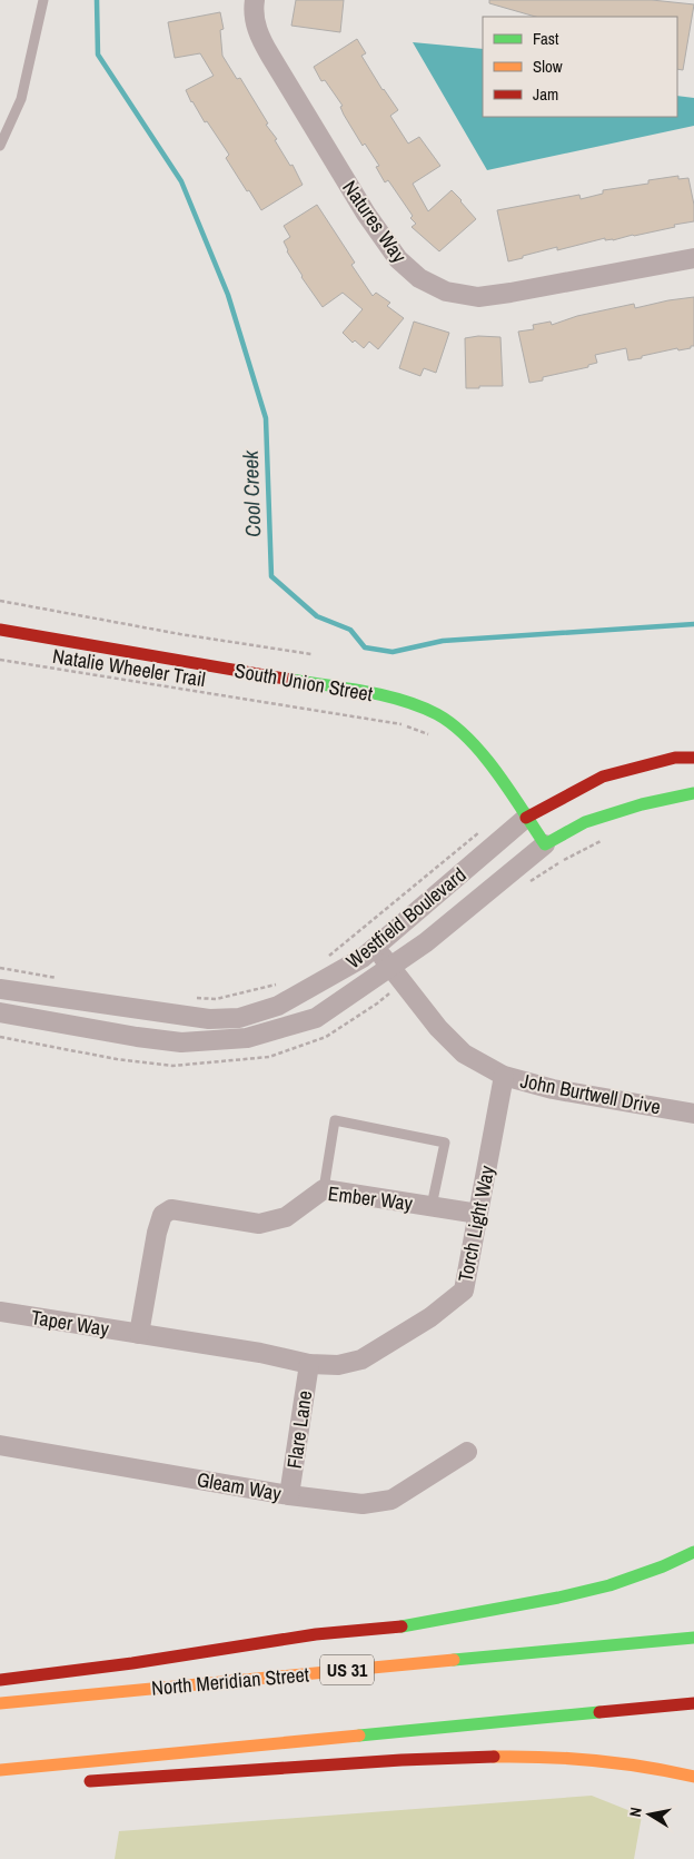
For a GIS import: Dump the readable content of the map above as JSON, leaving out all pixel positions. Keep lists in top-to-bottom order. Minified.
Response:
{"streets":{"main road":["South Union Street","Westfield Boulevard","US 31","North Meridian Street"],"street":["Natures Way","John Burtwell Drive","Ember Way","Torch Light Way","Taper Way","Flare Lane","Gleam Way"],"path":["Natalie Wheeler Trail"]},"crossings":[["South Union Street","Westfield Boulevard"],["Westfield Boulevard","John Burtwell Drive"],["John Burtwell Drive","Torch Light Way"],["Ember Way","Torch Light Way"],["Ember Way","Taper Way"],["Torch Light Way","Taper Way"],["Torch Light Way","Flare Lane"],["Flare Lane","Gleam Way"]],"water":["Cool Creek"],"legend":["Fast","Slow","Jam"],"north":"left"}
